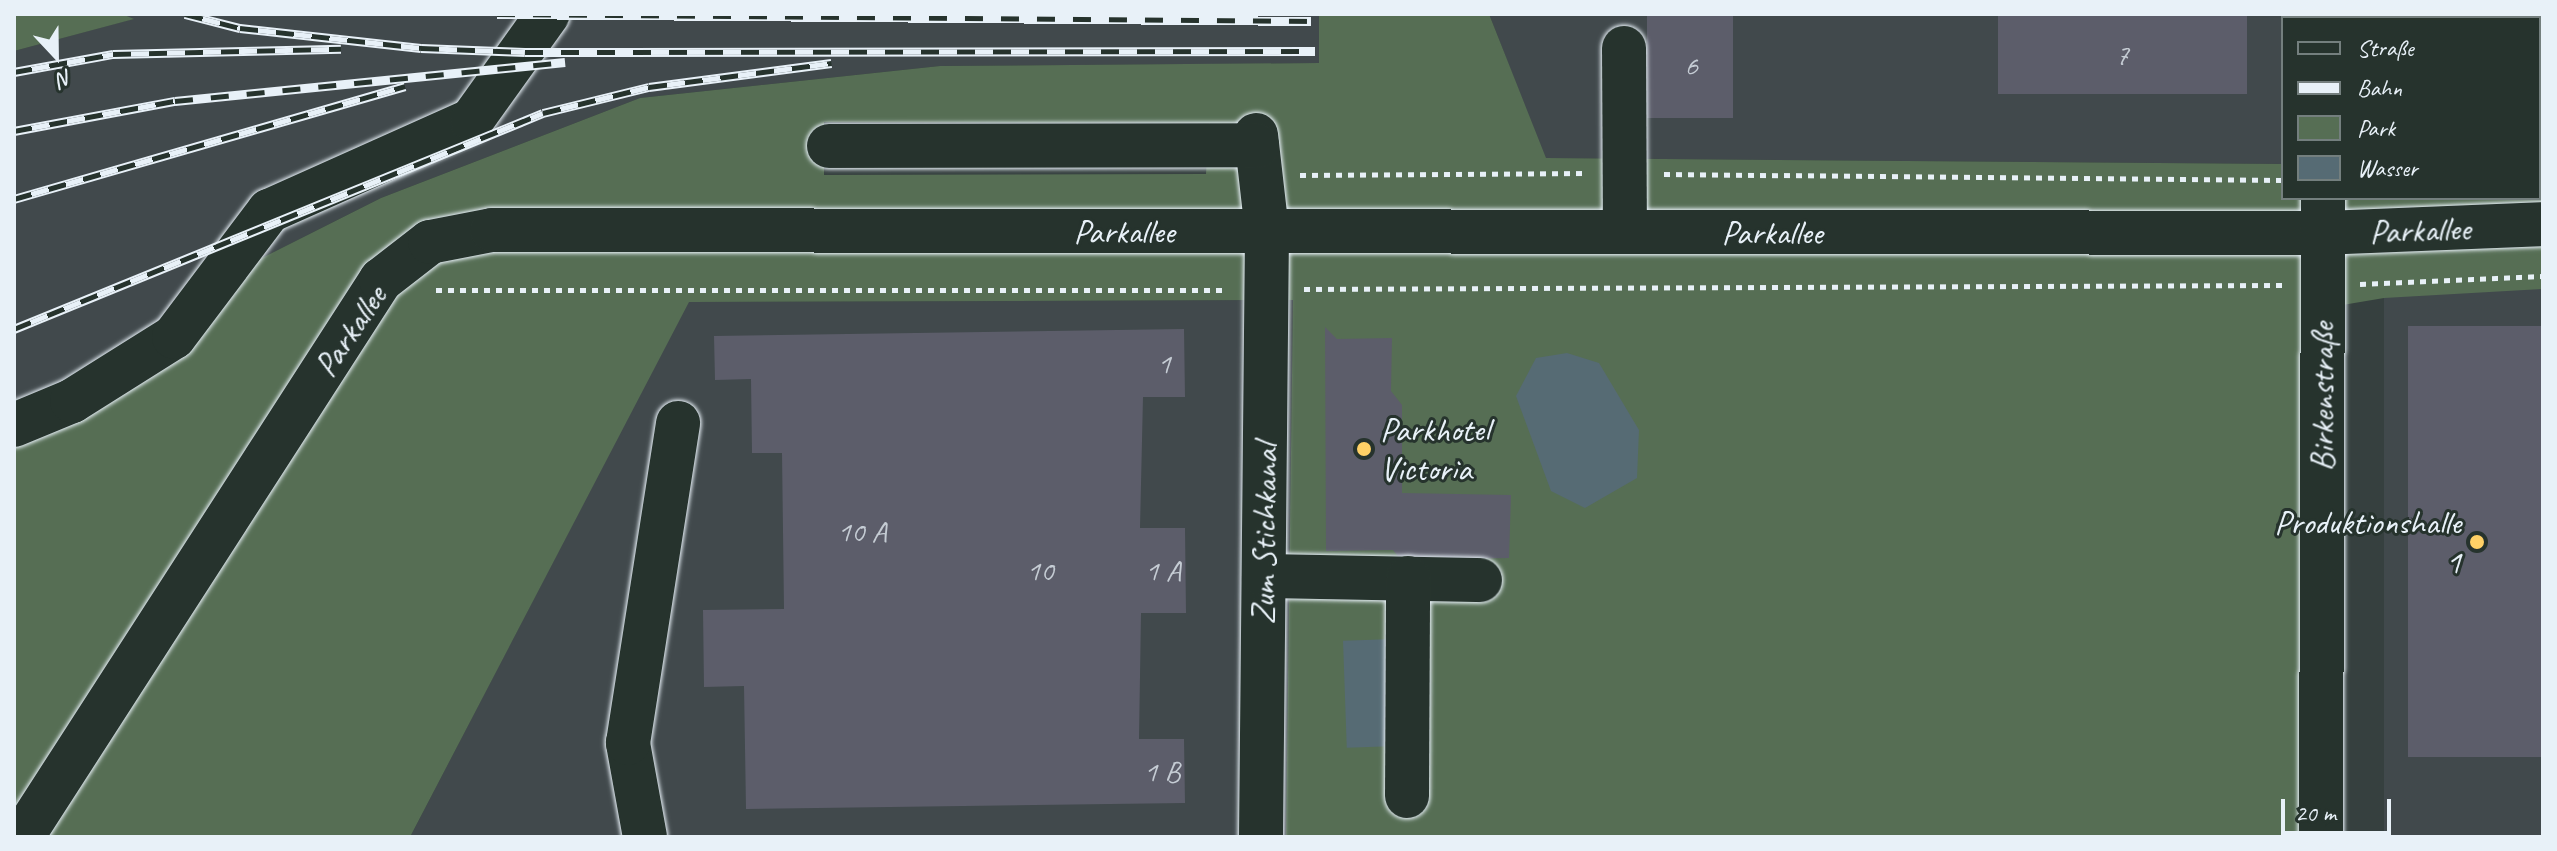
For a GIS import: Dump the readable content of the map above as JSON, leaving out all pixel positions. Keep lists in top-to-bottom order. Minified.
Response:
{"streets":{"street":["Parkallee","Birkenstraße","Zum Stichkanal"]},"crossings":[["Parkallee","Birkenstraße"],["Parkallee","Zum Stichkanal"]],"places":["Parkhotel Victoria","Produktionshalle 1"],"house_numbers":["7","6","1","10 A","10","1 A","1 B"],"legend":["Straße","Bahn","Park","Wasser"],"scale_bar":"20 m","north":"bottom"}
